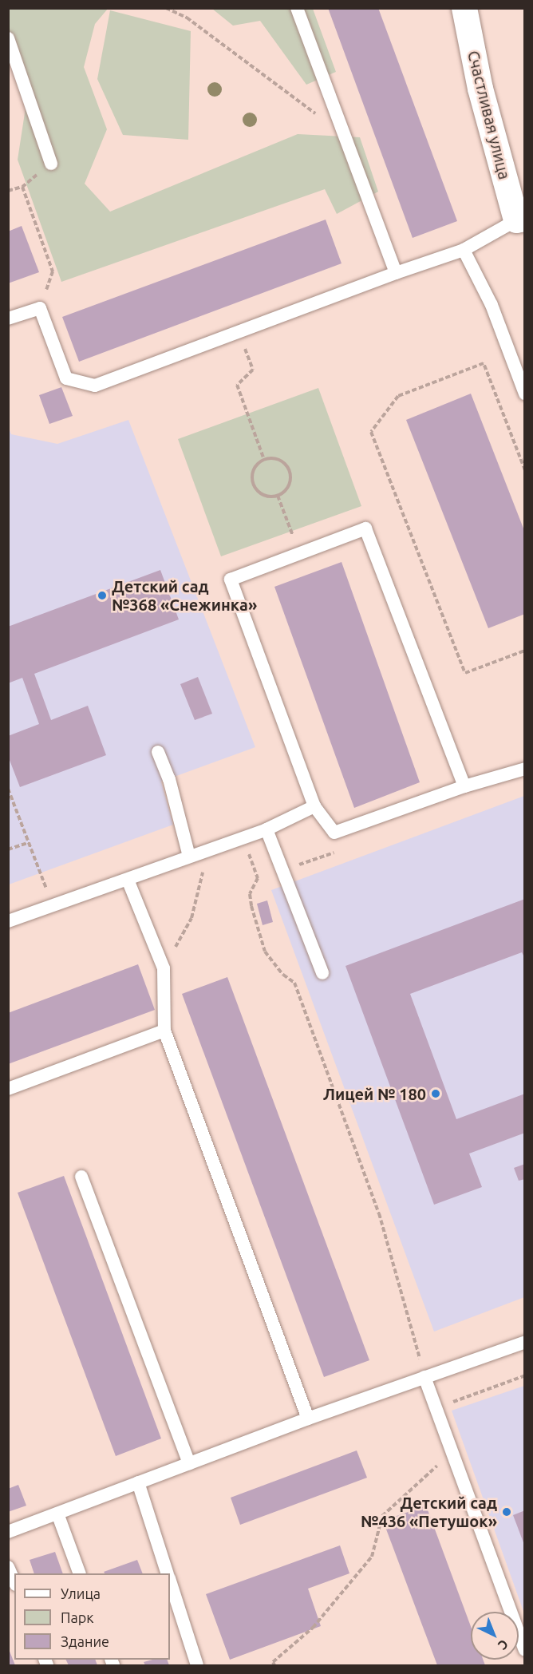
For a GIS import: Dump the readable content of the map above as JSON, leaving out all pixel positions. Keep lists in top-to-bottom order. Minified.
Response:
{"streets":{"street":["Счастливая улица"]},"places":["Детский сад №368 «Снежинка»","Лицей № 180","Детский сад №436 «Петушок»"],"legend":["Улица","Парк","Здание"],"north":"bottom right"}
